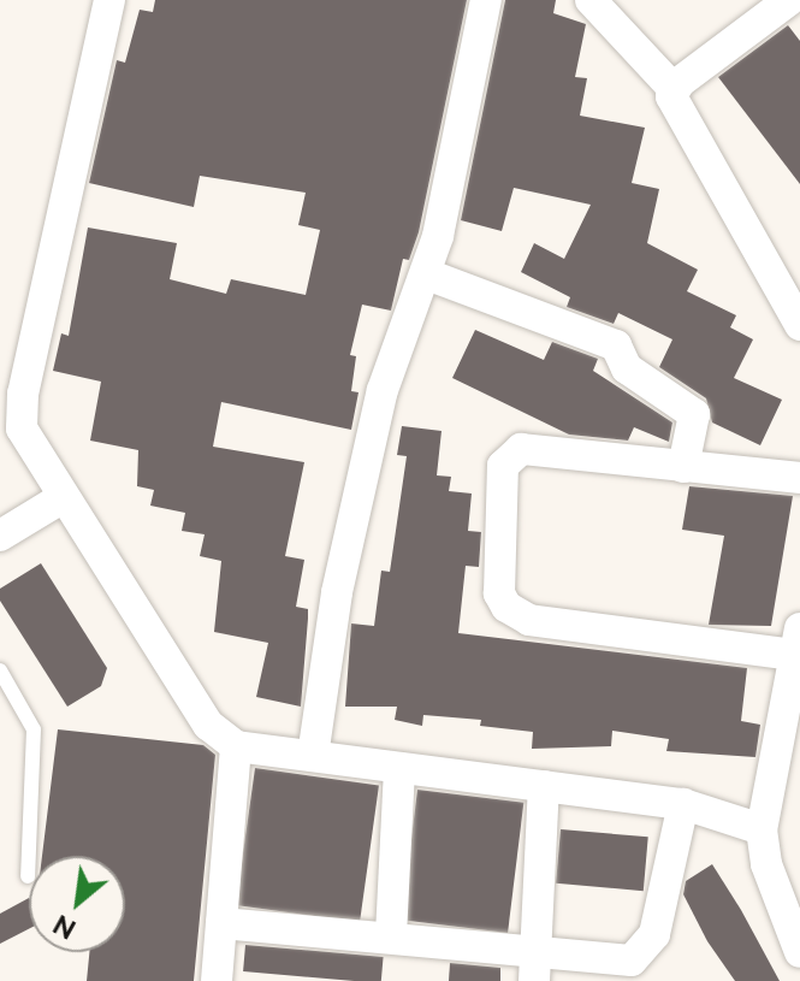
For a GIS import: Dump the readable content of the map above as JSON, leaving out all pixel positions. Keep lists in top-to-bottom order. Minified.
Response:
{"north":"bottom left"}
